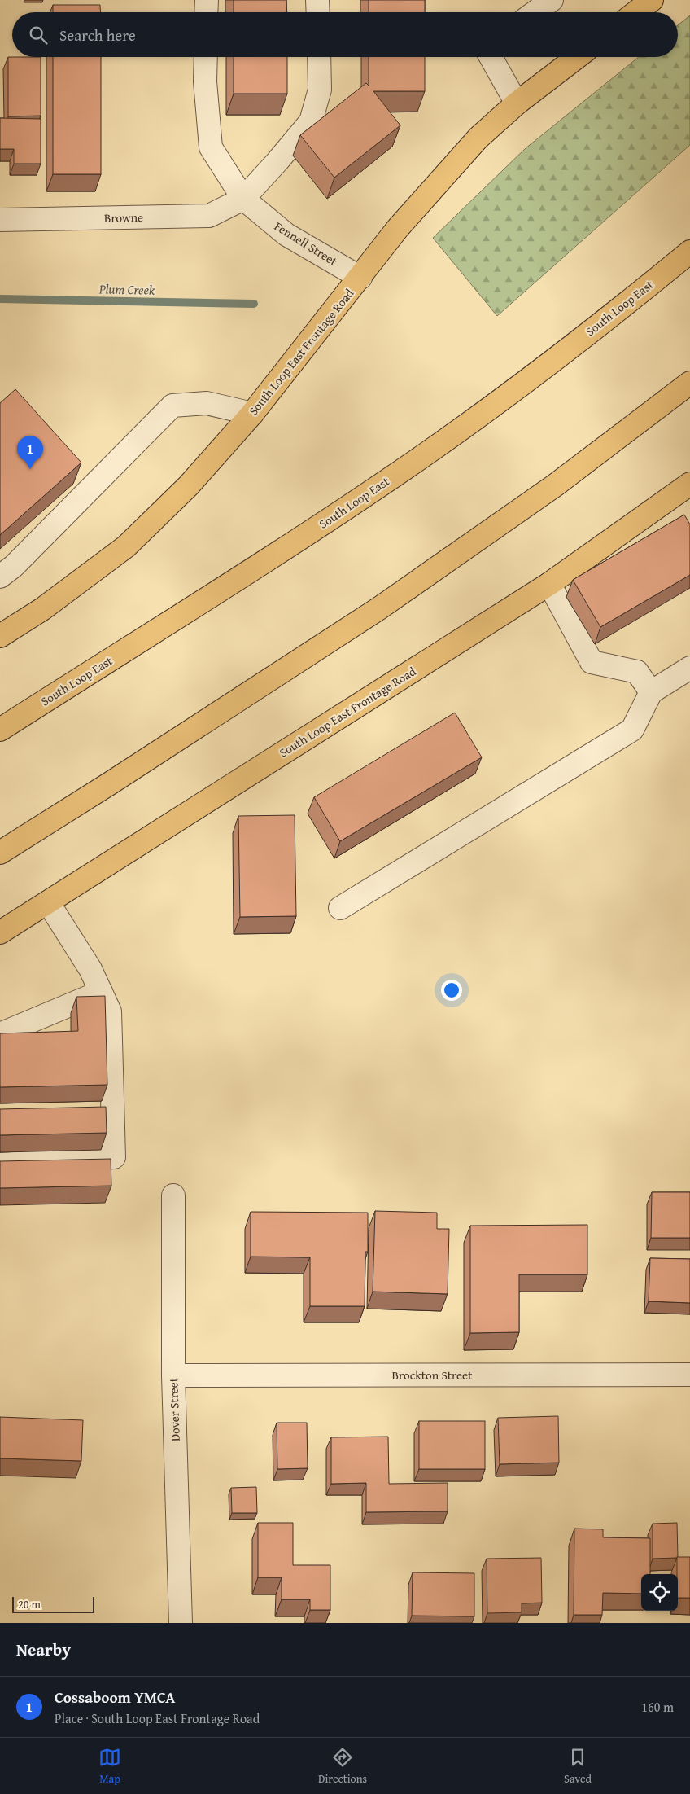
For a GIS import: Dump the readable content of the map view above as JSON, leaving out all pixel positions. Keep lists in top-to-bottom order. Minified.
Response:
{"streets":{"main road":["South Loop East","South Loop East Frontage Road"],"street":["Browne","Fennell Street","Brockton Street","Dover Street"]},"crossings":[["Browne","Fennell Street"],["Fennell Street","South Loop East Frontage Road"],["Brockton Street","Dover Street"]],"water":["Plum Creek"],"scale_bar":"20 m","page":{"search":"Search here","pins":"1","scale":"20 m","heading":"Nearby","list":[{"mark":"1","name":"Cossaboom YMCA","note":"Place · South Loop East Frontage Road","value":"160 m"}],"nav":["Map","Directions","Saved"]}}
